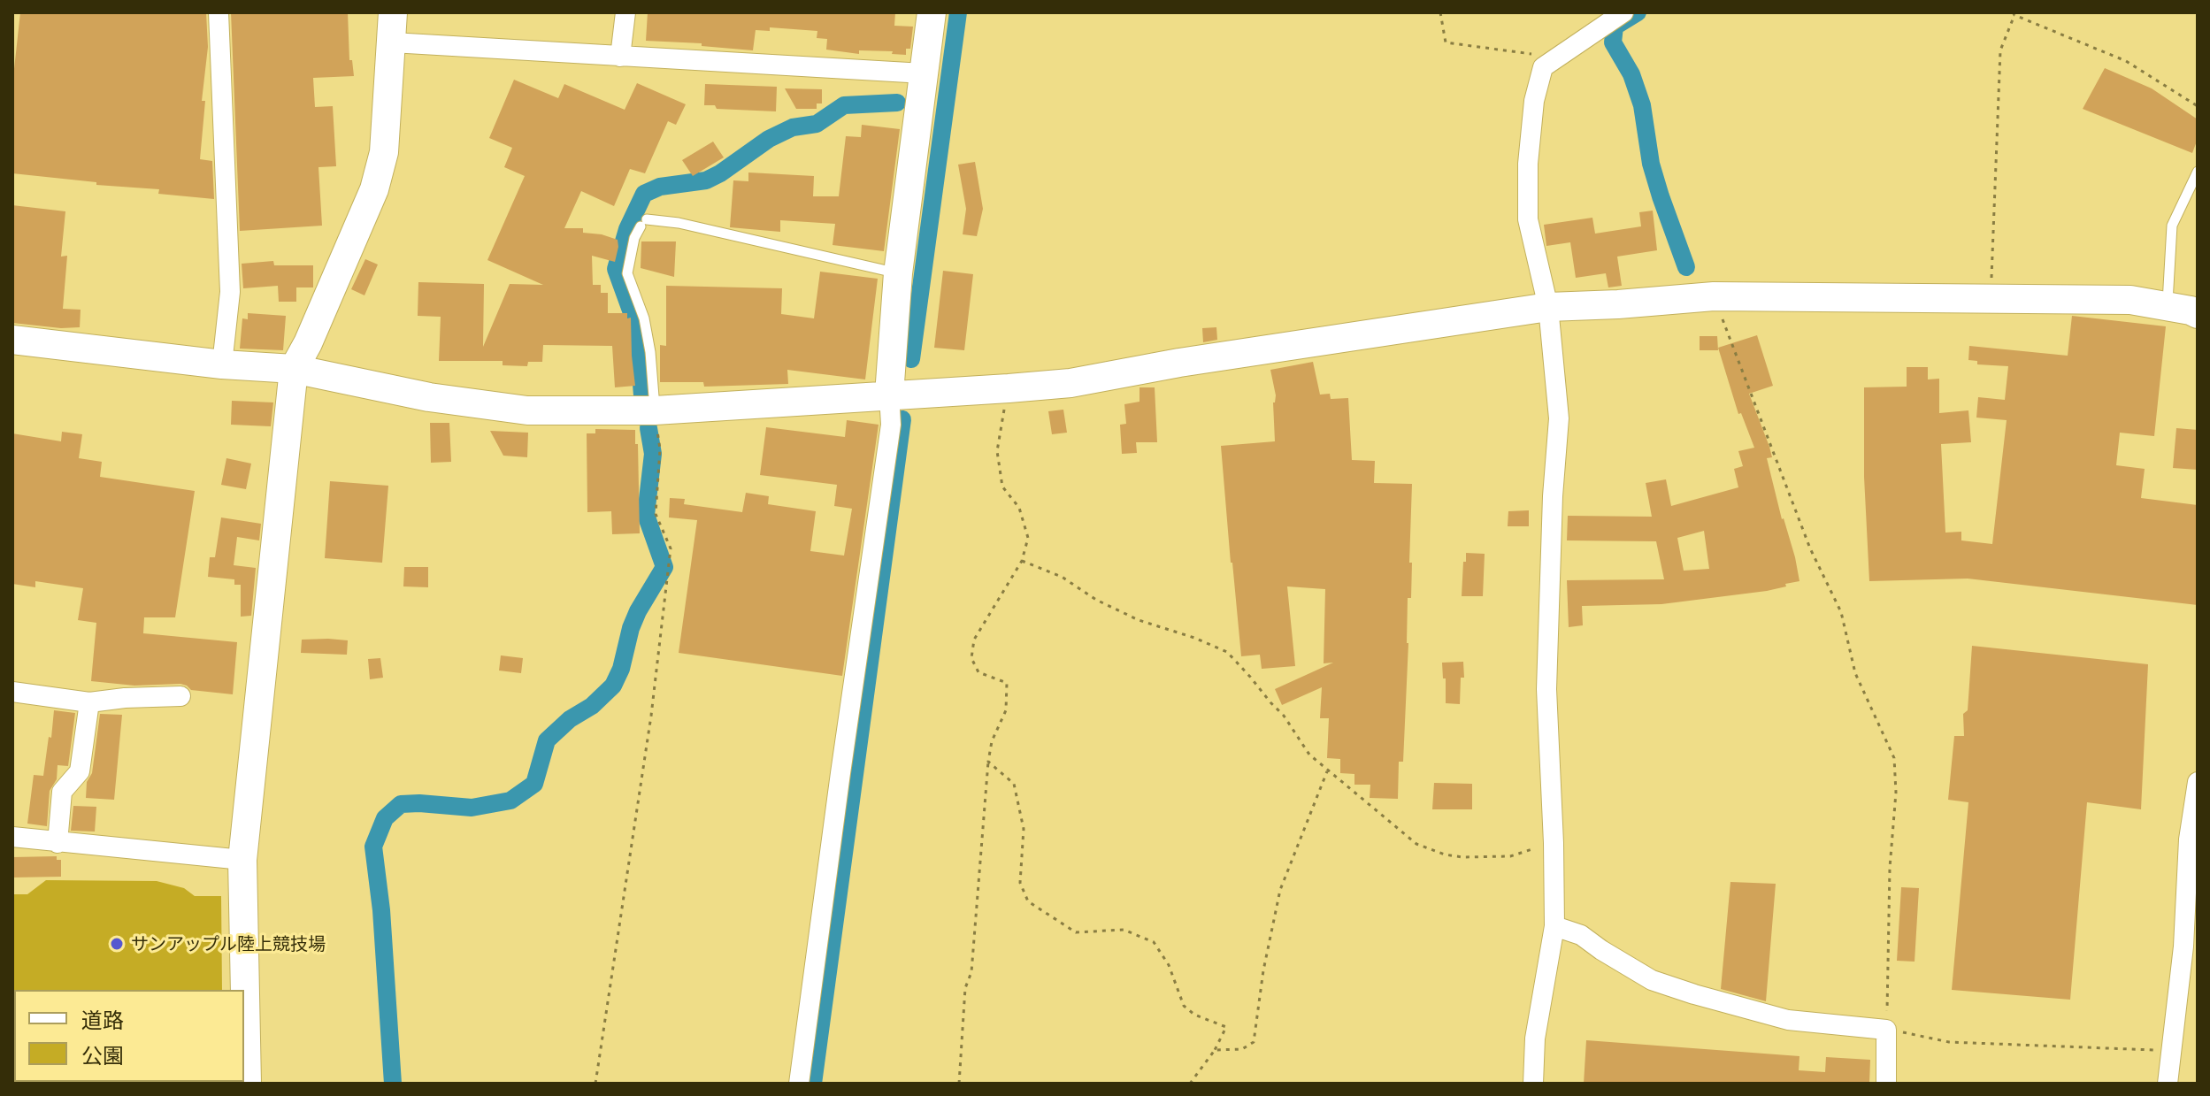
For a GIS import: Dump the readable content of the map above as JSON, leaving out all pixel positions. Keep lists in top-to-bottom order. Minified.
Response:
{"places":["サンアップル陸上競技場"],"legend":["道路","公園"]}
